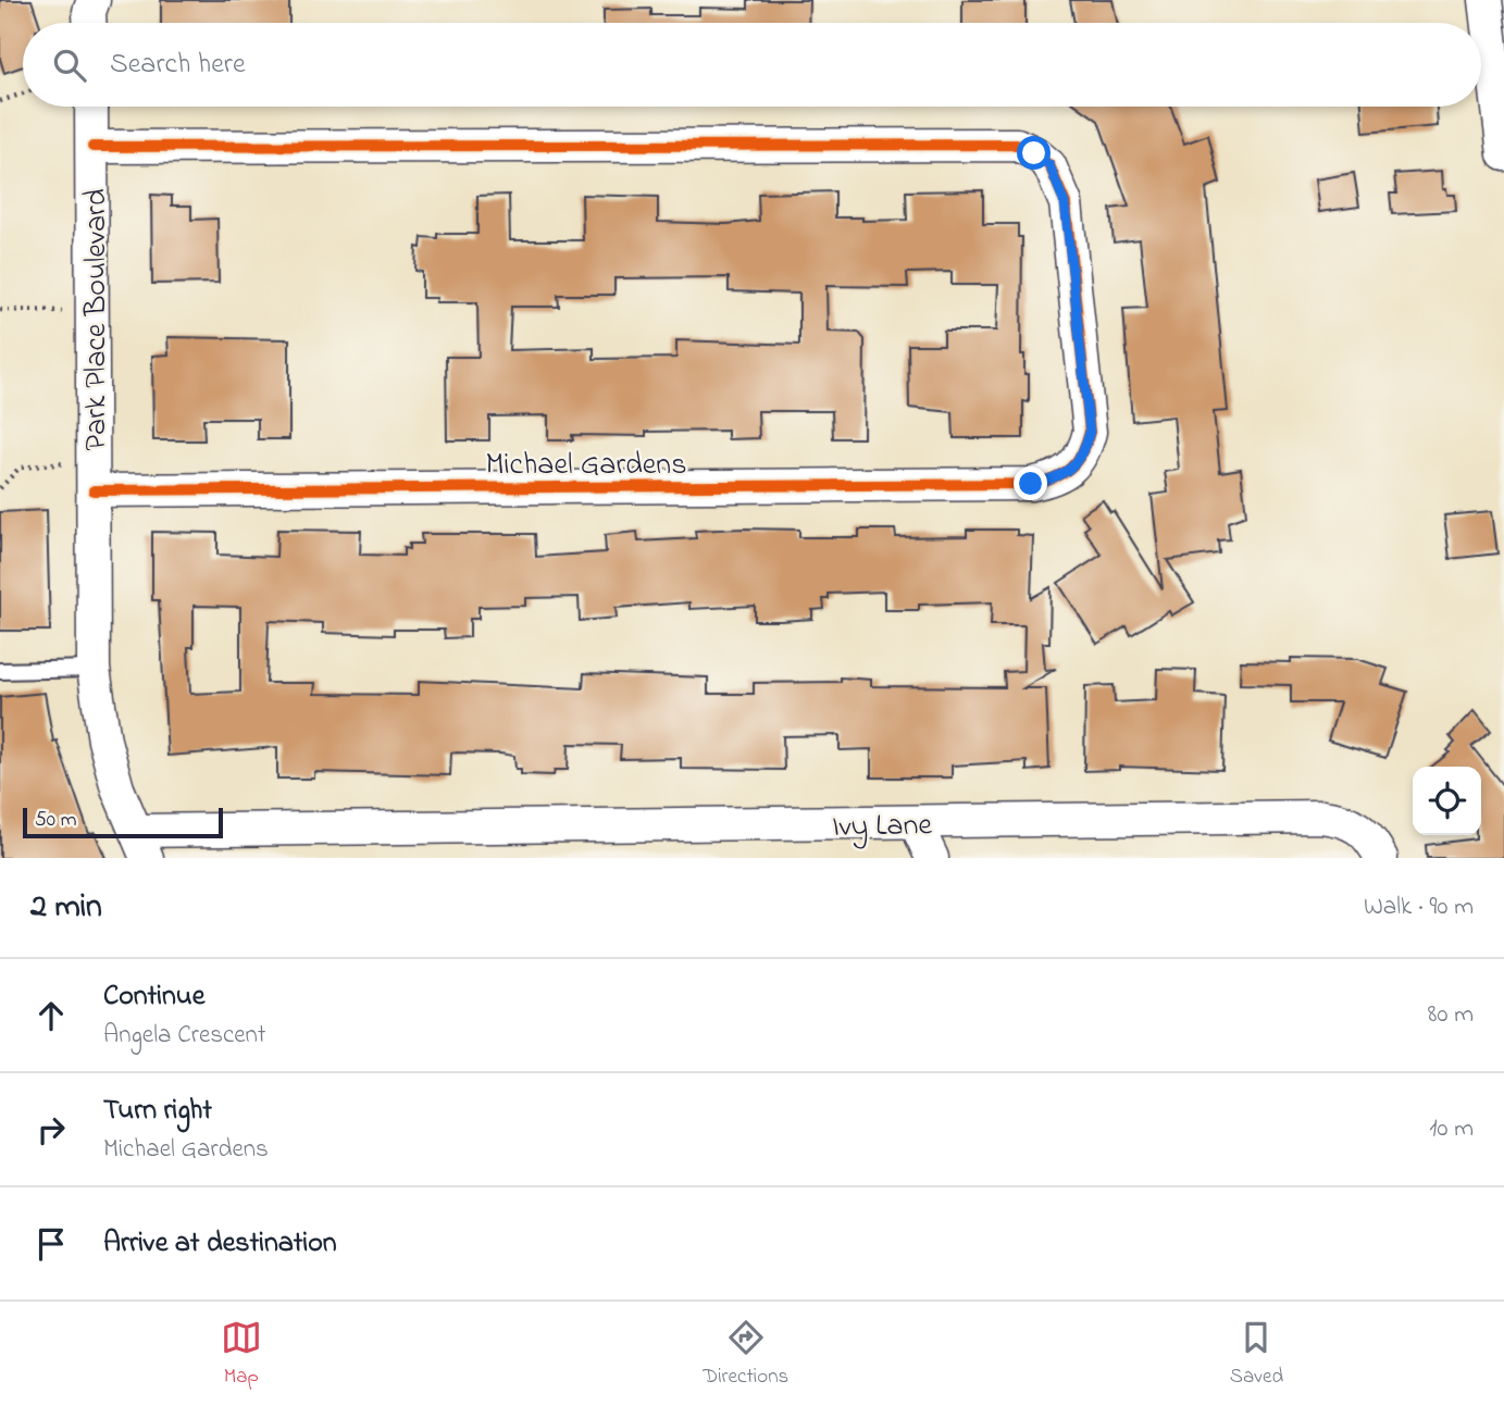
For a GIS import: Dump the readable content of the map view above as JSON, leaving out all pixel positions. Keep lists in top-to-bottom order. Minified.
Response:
{"streets":{"street":["Park Place Boulevard","Michael Gardens","Ivy Lane"]},"crossings":[["Park Place Boulevard","Michael Gardens"],["Park Place Boulevard","Ivy Lane"]],"scale_bar":"50 m","page":{"search":"Search here","scale":"50 m","heading":["2 min","Walk · 90 m"],"list":[["Continue","Angela Crescent","80 m"],["Turn right","Michael Gardens","10 m"],"Arrive at destination"],"nav":["Map","Directions","Saved"]}}
